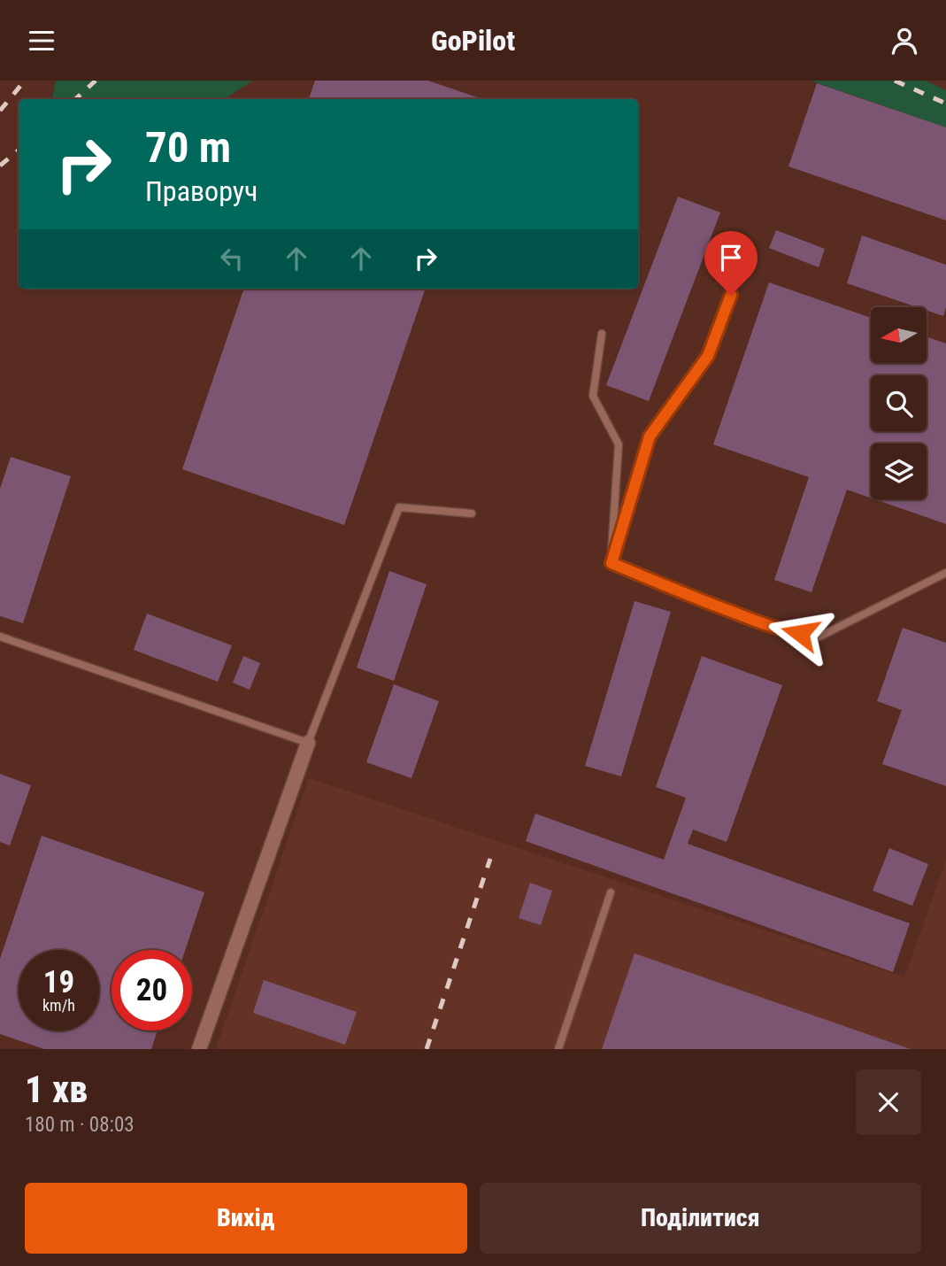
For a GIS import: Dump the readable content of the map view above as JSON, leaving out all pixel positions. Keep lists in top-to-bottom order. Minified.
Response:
{"north":"left","page":{"header":"GoPilot","turn":["70 m","Праворуч"],"speed":"19 km/h","limit":"20","heading":["1 хв","180 m · 08:03"],"buttons":["Вихід","Поділитися"]}}
